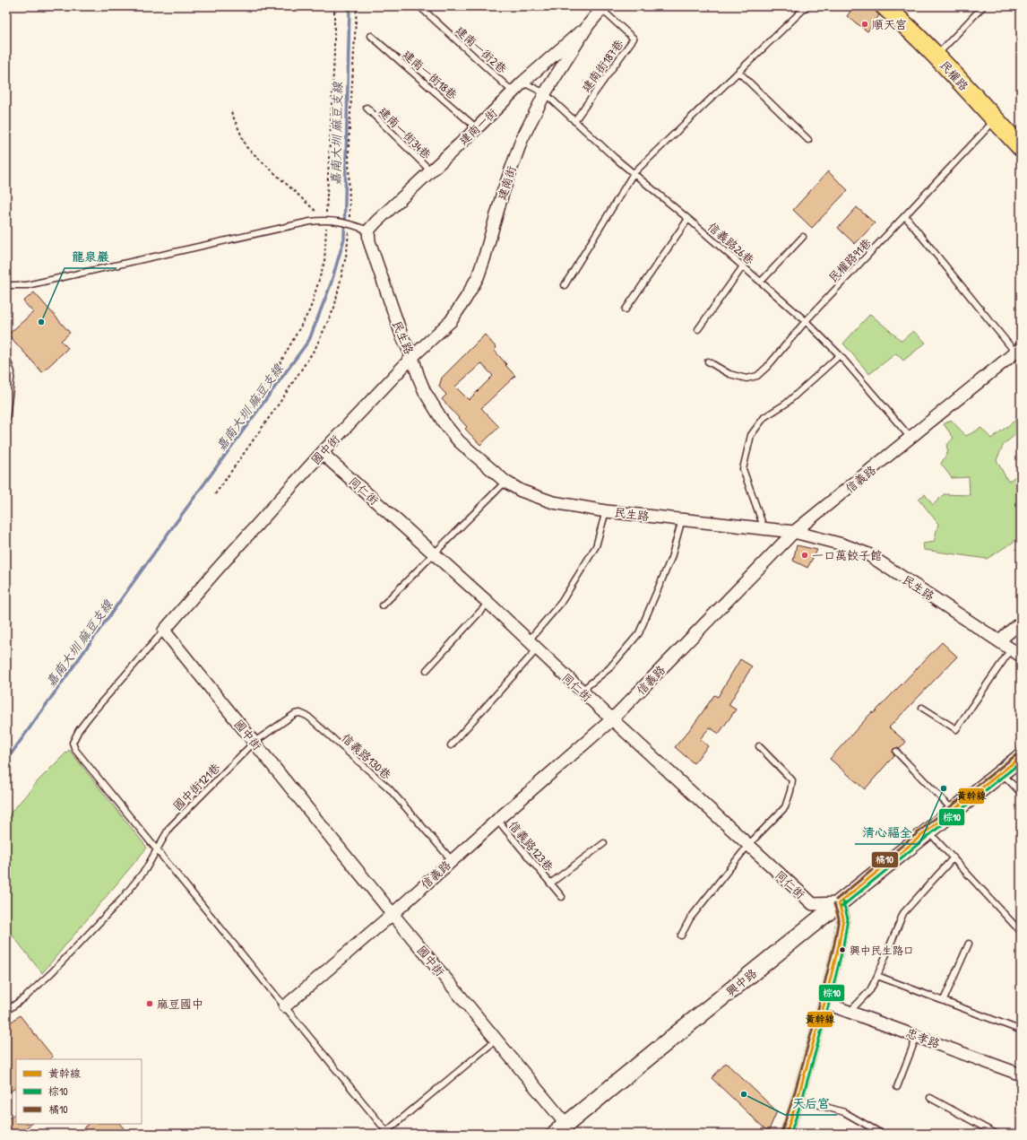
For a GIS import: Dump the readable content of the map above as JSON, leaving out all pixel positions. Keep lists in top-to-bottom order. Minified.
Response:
{"streets":{"main road":["民權路","興中路"],"street":["建南一街","建南街","民生路","國中街","信義路","同仁街","忠孝路"],"lane":["建南一街2巷","建南街187巷","建南一街18巷","建南一街34巷","信義路26巷","民權路91巷","信義路130巷","國中街121巷","信義路123巷"]},"crossings":[["建南一街2巷","建南一街"],["建南街187巷","建南街"],["建南街187巷","信義路26巷"],["建南一街18巷","建南一街"],["民權路","民權路91巷"],["建南一街","建南一街34巷"],["建南一街","建南街"],["建南一街","信義路26巷"],["建南一街","民生路"],["建南街","信義路26巷"],["建南街","民生路"],["建南街","國中街"],["信義路26巷","民權路91巷"],["信義路26巷","信義路"],["民權路91巷","信義路"],["民生路","國中街"],["民生路","信義路"],["國中街","信義路"],["國中街","同仁街"],["國中街","信義路130巷"],["國中街","國中街121巷"],["國中街","興中路"],["信義路","同仁街"],["信義路","信義路130巷"],["信義路","信義路123巷"],["同仁街","興中路"],["信義路130巷","國中街121巷"]],"water":["嘉南大圳 麻豆支線"],"places":["順天宮","龍泉巖","一口萬餃子館","清心福全","興中民生路口","麻豆國中","天后宮"],"lines":["transit line 橘10","transit line 黃幹線","transit line 棕10"],"legend":["黃幹線","棕10","橘10"]}
